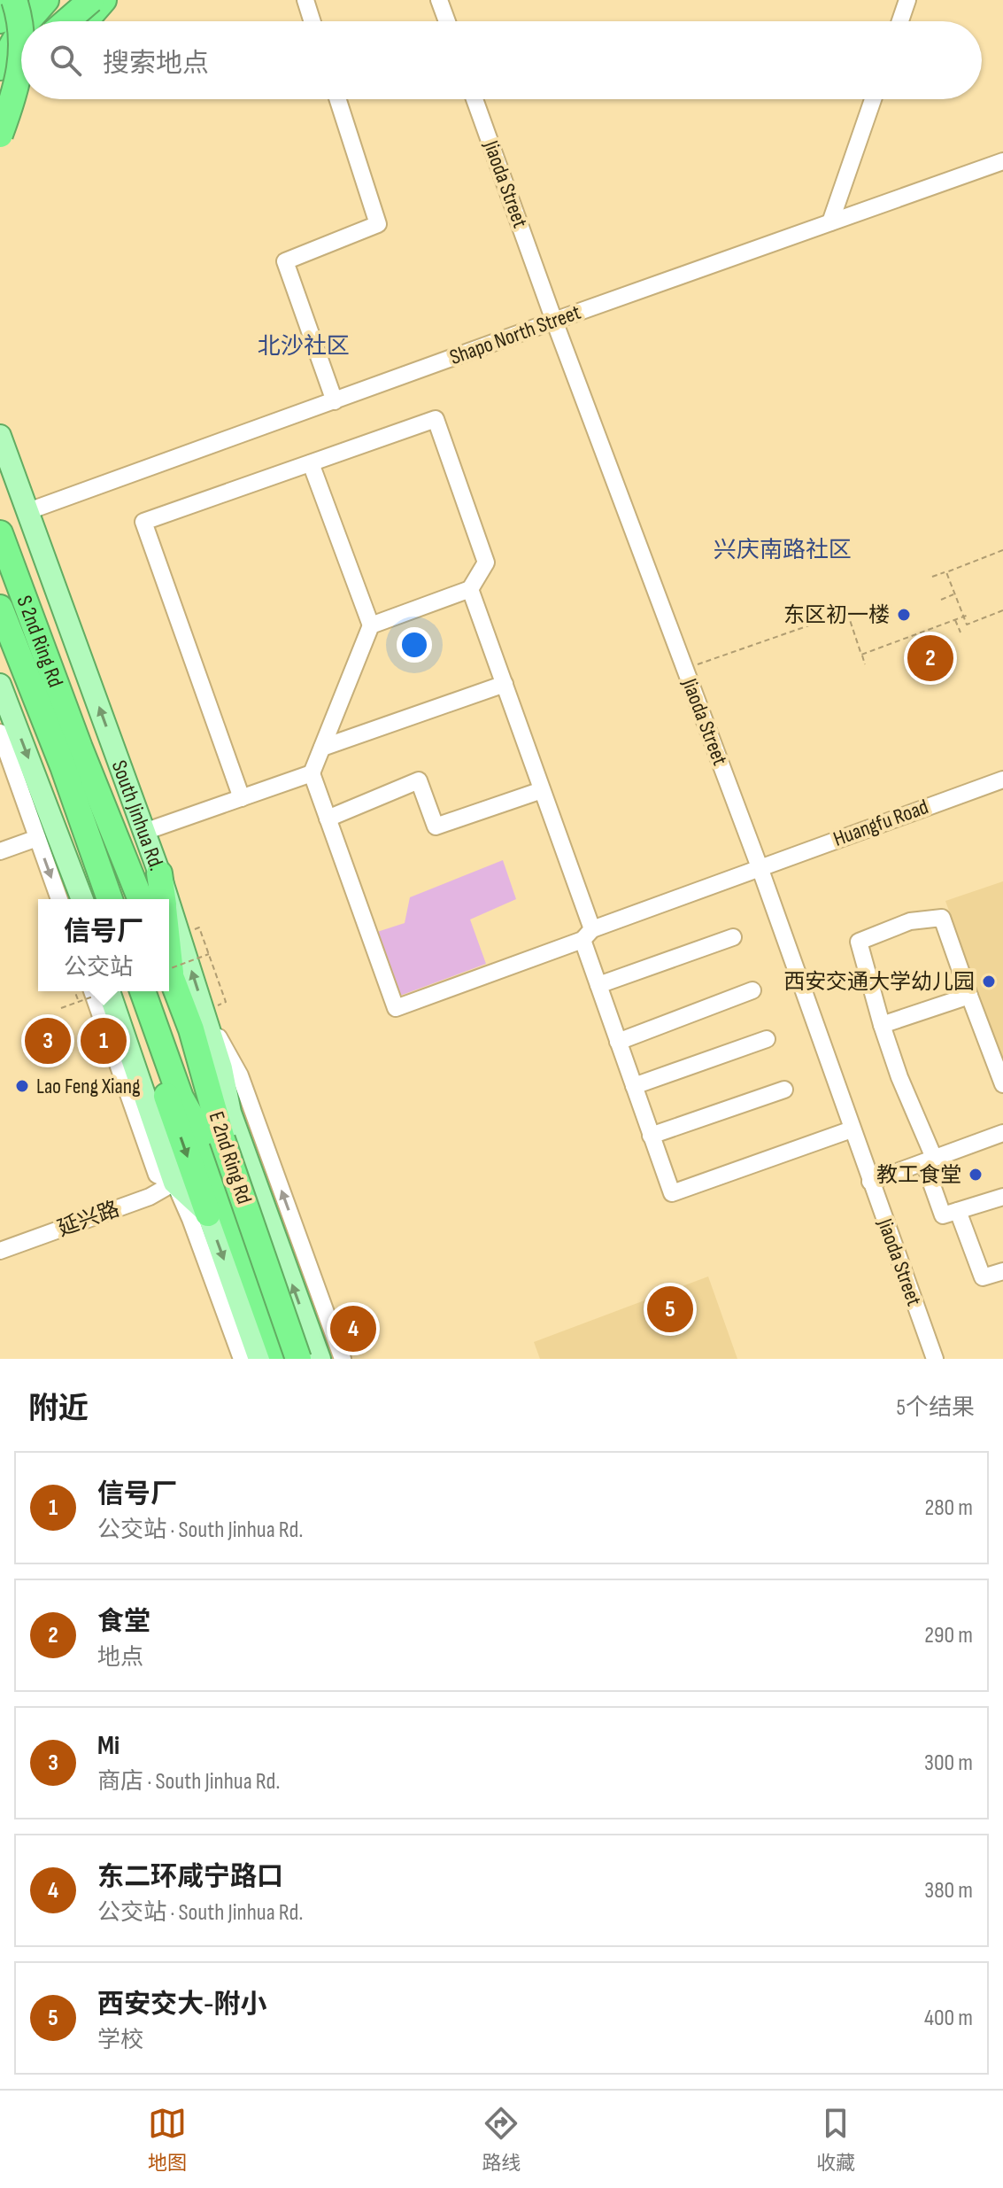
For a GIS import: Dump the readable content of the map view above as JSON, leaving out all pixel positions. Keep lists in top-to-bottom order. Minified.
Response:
{"streets":{"highway":["S 2nd Ring Rd","E 2nd Ring Rd"],"main road":["South Jinhua Rd."],"street":["Jiaoda Street","Shapo North Street","Huangfu Road","延兴路"]},"crossings":[["Jiaoda Street","Shapo North Street"],["Jiaoda Street","Huangfu Road"],["Shapo North Street","South Jinhua Rd."],["South Jinhua Rd.","E 2nd Ring Rd"]],"districts":["北沙社区","兴庆南路社区"],"places":["东区初一楼","西安交通大学幼儿园","Lao Feng Xiang","教工食堂"],"page":{"search":"搜索地点","pins":["2","1","3","5","4"],"popup":["信号厂","公交站"],"heading":["附近","5个结果"],"list":[{"mark":"1","name":"信号厂","note":"公交站 · South Jinhua Rd.","value":"280 m"},{"mark":"2","name":"食堂","note":"地点","value":"290 m"},{"mark":"3","name":"Mi","note":"商店 · South Jinhua Rd.","value":"300 m"},{"mark":"4","name":"东二环咸宁路口","note":"公交站 · South Jinhua Rd.","value":"380 m"},{"mark":"5","name":"西安交大-附小","note":"学校","value":"400 m"}],"nav":["地图","路线","收藏"]}}
